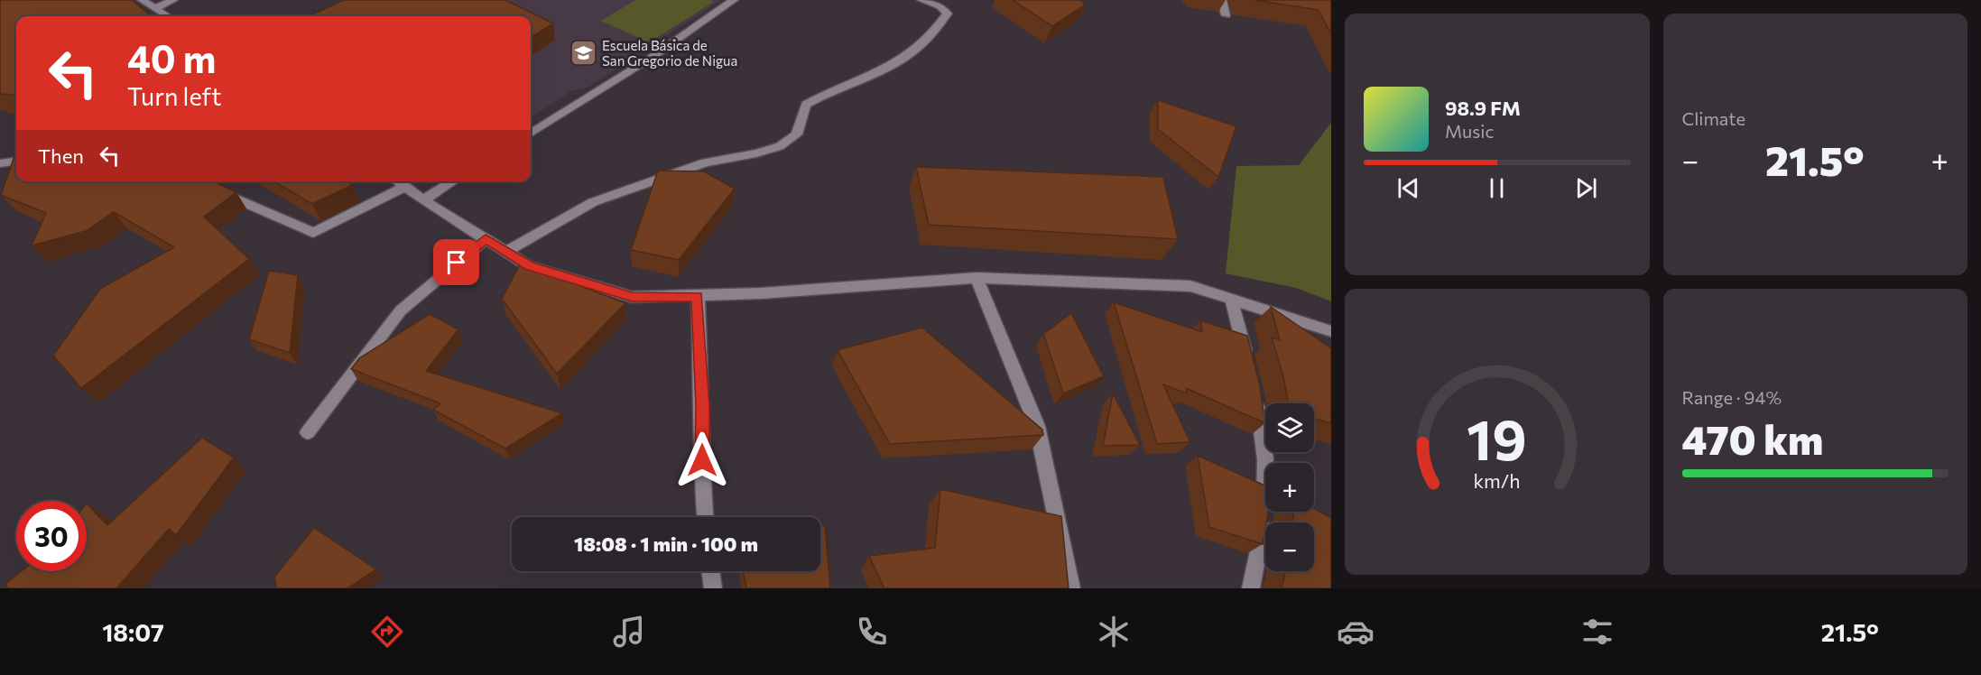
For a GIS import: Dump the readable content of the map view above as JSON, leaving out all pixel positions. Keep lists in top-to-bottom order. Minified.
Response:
{"places":{"school or university":["Escuela Básica de San Gregorio de Nigua"]},"page":{"tile":["Climate",["Range · 94%","470 km"]],"turn":["40 m","Turn left"],"song":["98.9 FM","Music"],"then":"Then","heat":["−","21.5°","+"],"map_buttons":["+","−"],"limit":"30","trip":"18:08 · 1 min · 100 m","tabs":["18:07","21.5°"],"gauge":["19","km/h"]}}
